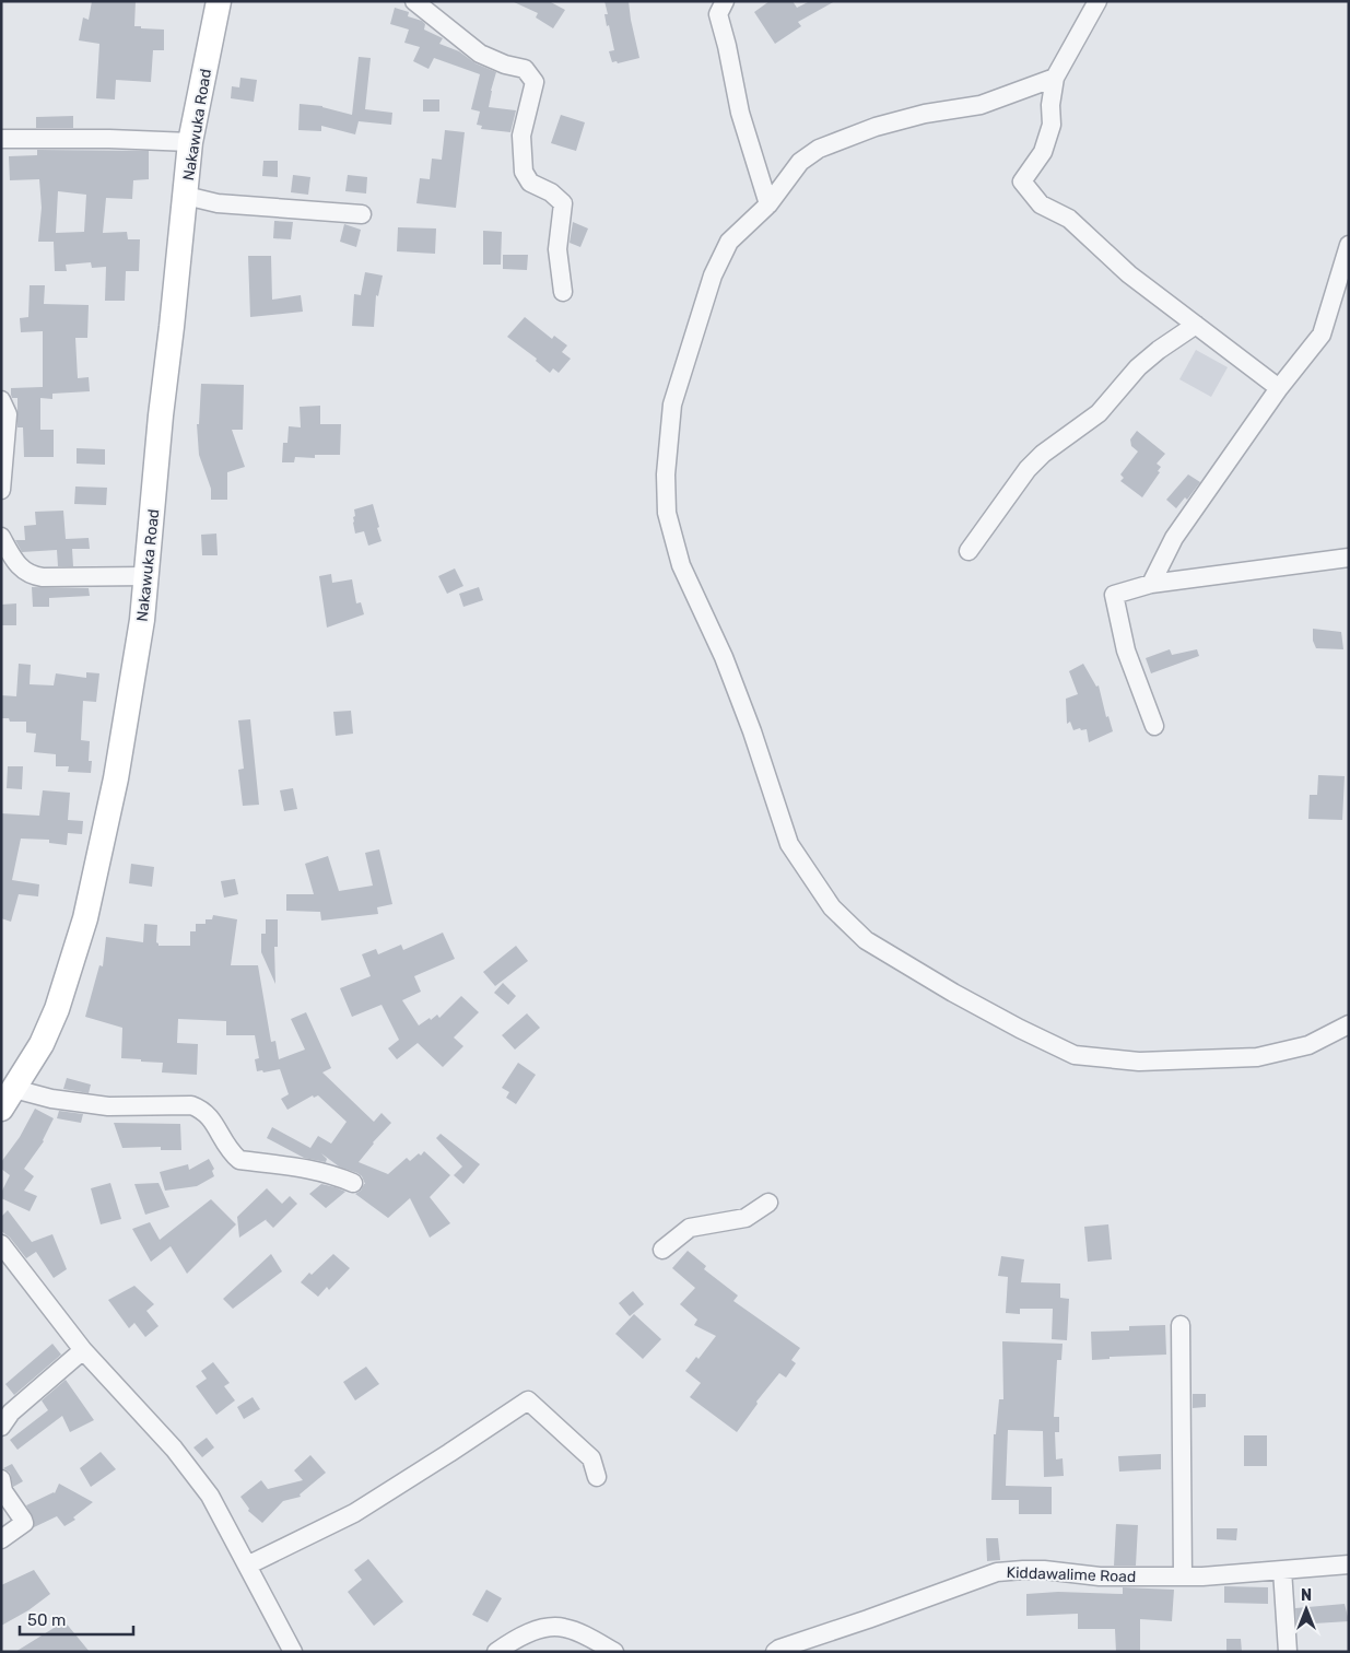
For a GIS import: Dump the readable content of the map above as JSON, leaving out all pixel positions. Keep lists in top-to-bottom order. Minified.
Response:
{"streets":{"main road":["Nakawuka Road"],"street":["Kiddawalime Road"]},"scale_bar":"50 m","north":"top"}
